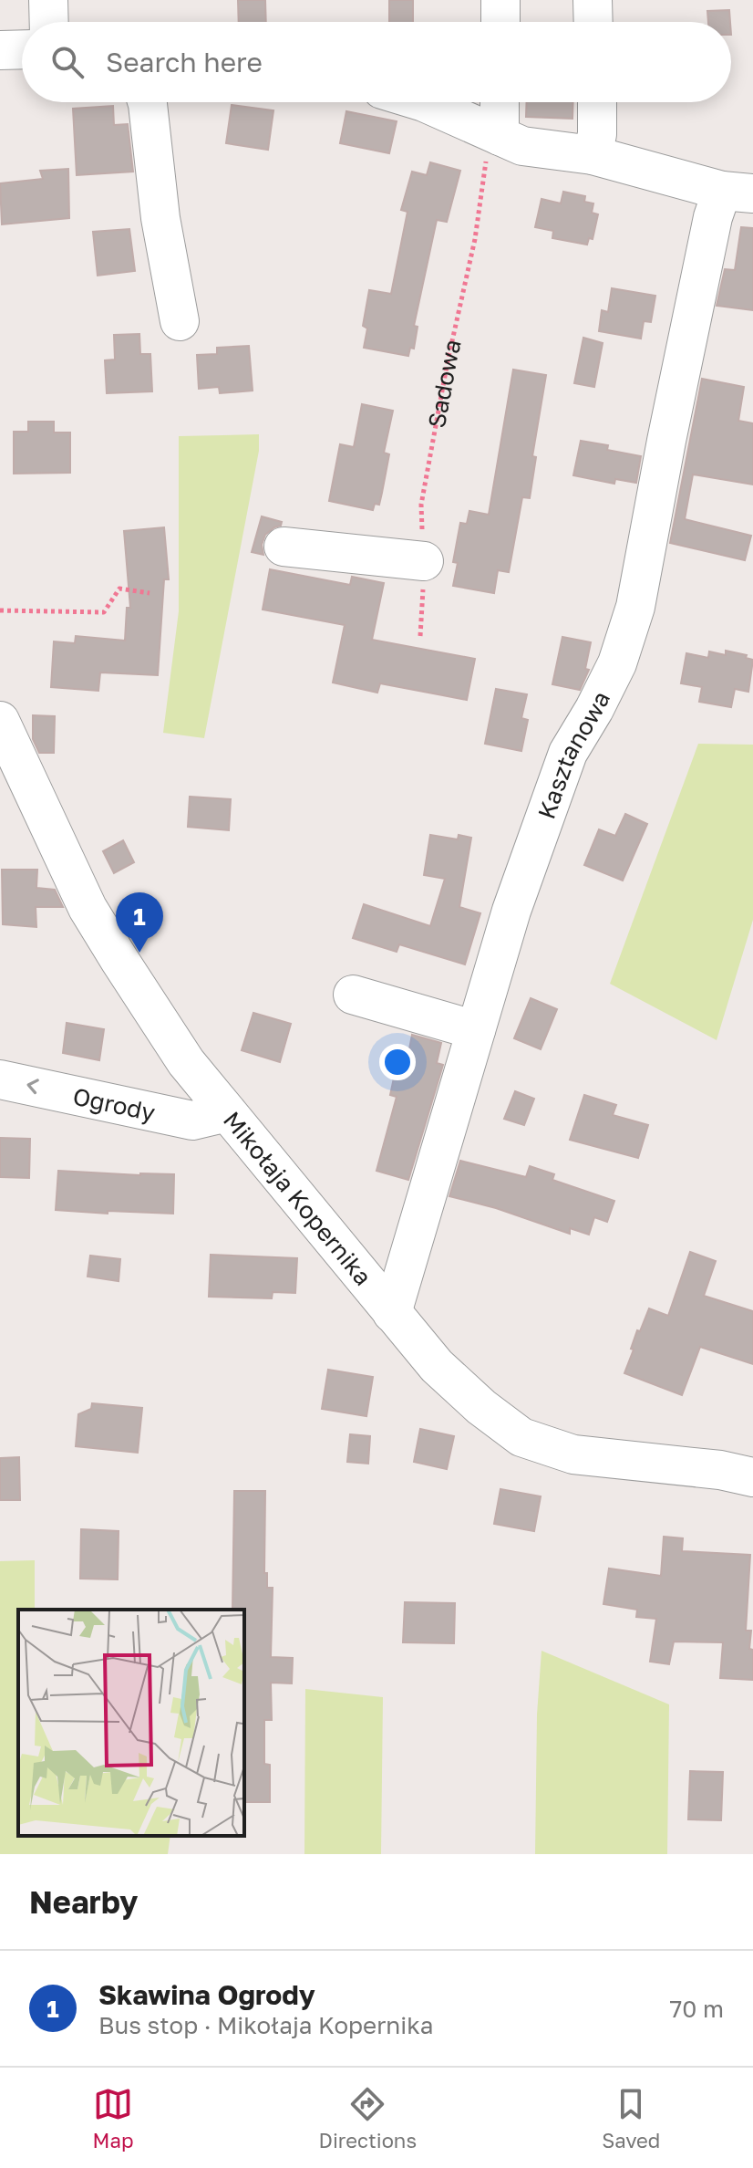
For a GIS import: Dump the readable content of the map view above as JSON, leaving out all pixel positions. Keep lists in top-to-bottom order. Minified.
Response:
{"streets":{"street":["Kasztanowa","Ogrody","Mikołaja Kopernika"],"path":["Sadowa"]},"crossings":[["Kasztanowa","Mikołaja Kopernika"],["Ogrody","Mikołaja Kopernika"]],"one_way":["Ogrody"],"page":{"search":"Search here","pins":"1","heading":"Nearby","list":[{"mark":"1","name":"Skawina Ogrody","note":"Bus stop · Mikołaja Kopernika","value":"70 m"}],"nav":["Map","Directions","Saved"]}}
